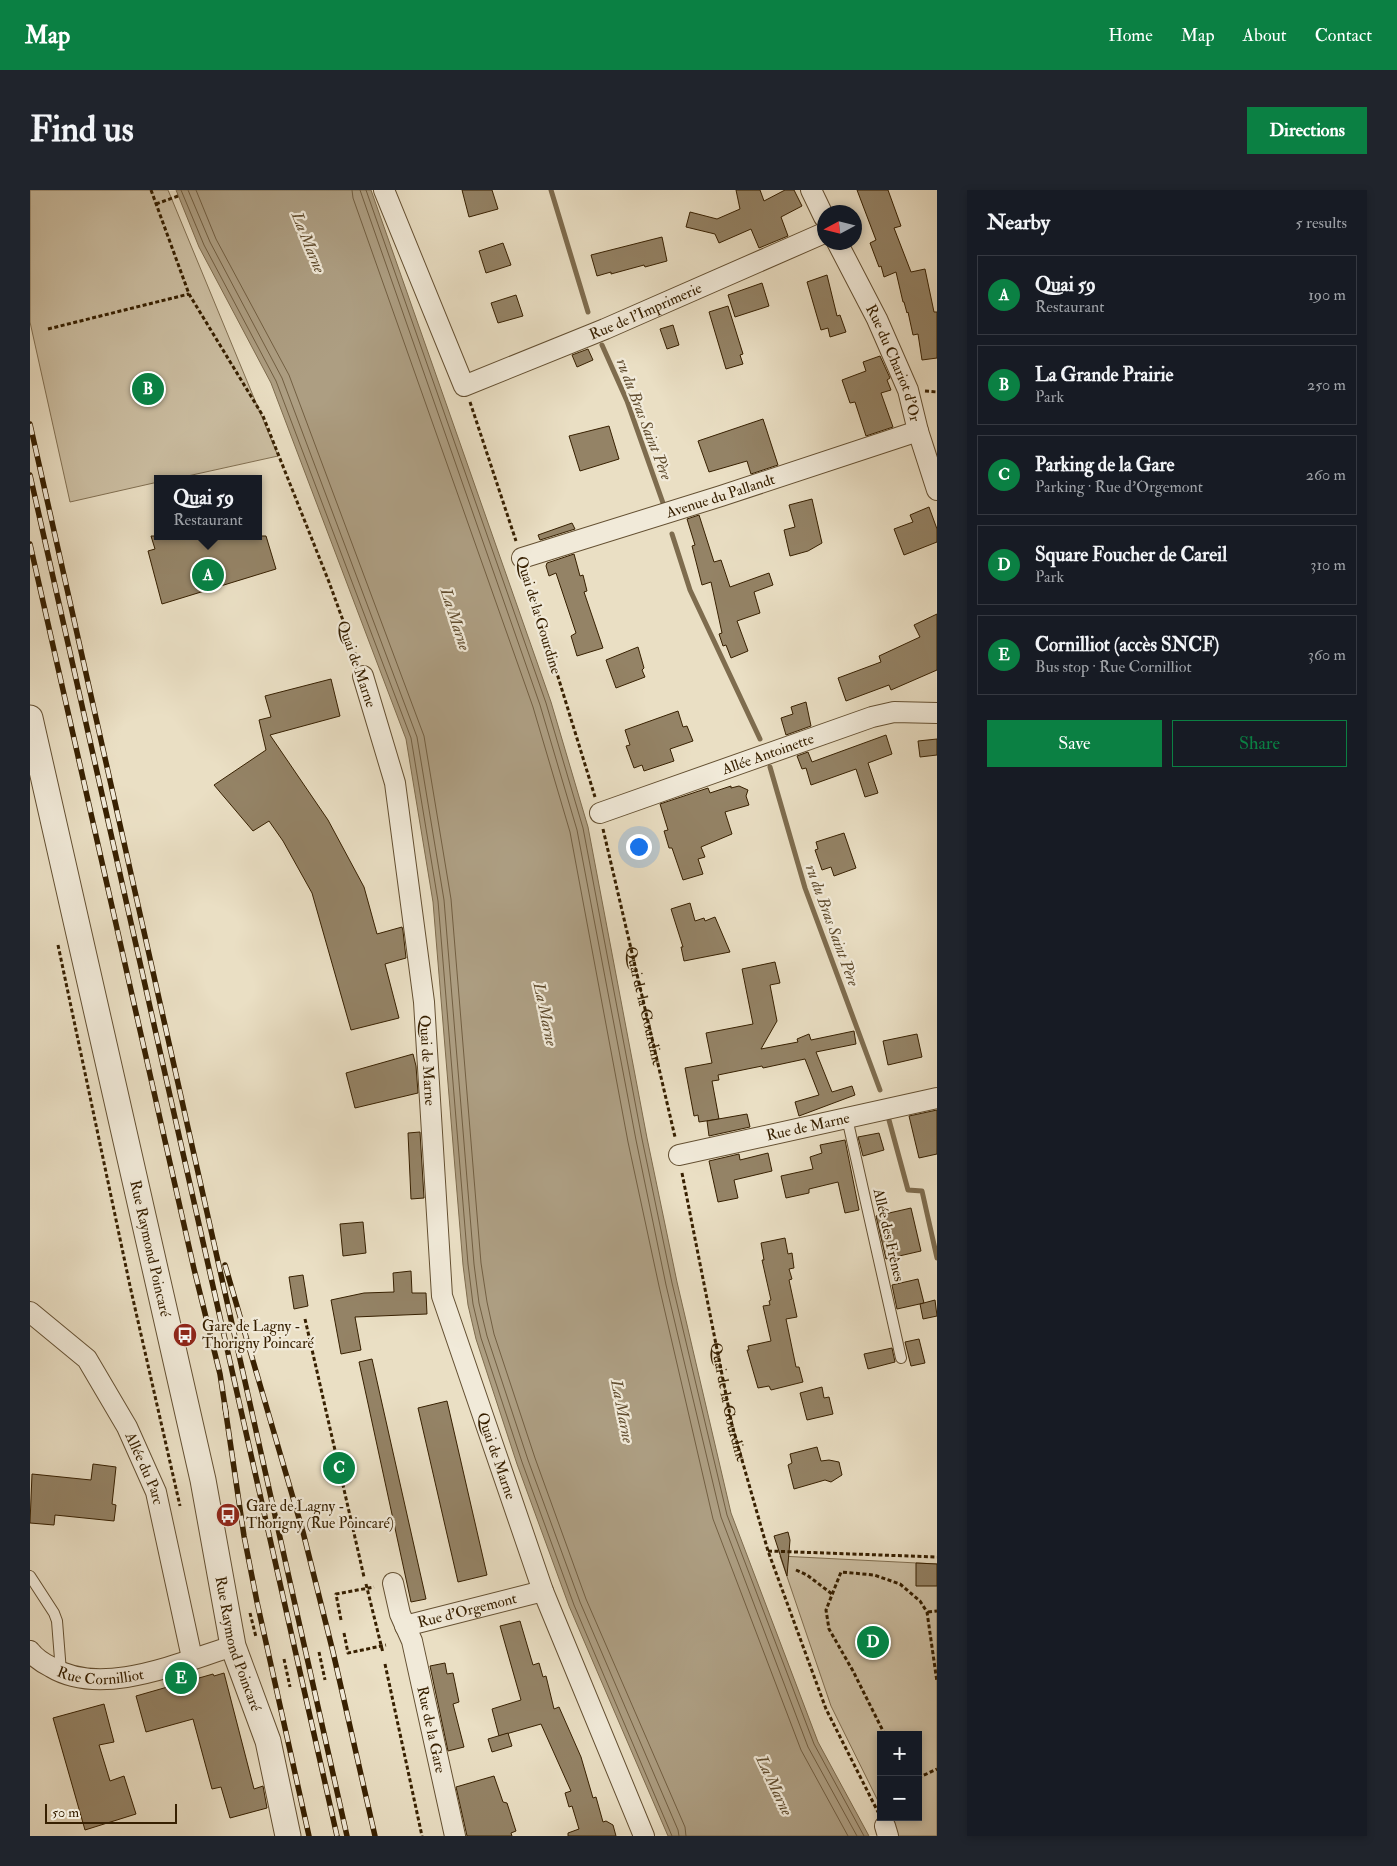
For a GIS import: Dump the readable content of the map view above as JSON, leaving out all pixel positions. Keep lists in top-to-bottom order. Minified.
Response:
{"streets":{"street":["Rue de l'Imprimerie","Rue du Chariot d'Or","Avenue du Pallandt","Quai de Marne","Allée Antoinette","Rue de Marne","Rue Raymond Poincaré","Allée du Parc","Rue d'Orgemont","Rue Cornilliot","Rue de la Gare"],"lane":["Allée des Frênes"],"path":["Quai de la Gourdine"]},"crossings":[["Rue de l'Imprimerie","Quai de la Gourdine"],["Rue du Chariot d'Or","Avenue du Pallandt"],["Avenue du Pallandt","Quai de la Gourdine"],["Quai de la Gourdine","Allée Antoinette"],["Quai de la Gourdine","Rue de Marne"],["Quai de Marne","Rue d'Orgemont"],["Rue de Marne","Allée des Frênes"],["Rue Raymond Poincaré","Rue Cornilliot"],["Allée du Parc","Rue Cornilliot"],["Rue d'Orgemont","Rue de la Gare"]],"water":["La Marne","ru du Bras Saint Père"],"places":{"bus stop":["Gare de Lagny - Thorigny Poincaré","Gare de Lagny - Thorigny (Rue Poincaré)"]},"scale_bar":"50 m","north":"left","page":{"header":"Map","nav":["Home","Map","About","Contact"],"buttons":["Directions",["Save","Share"]],"title":"Find us","heading":["Nearby","5 results"],"list":[{"mark":"A","name":"Quai 59","note":"Restaurant","value":"190 m"},{"mark":"B","name":"La Grande Prairie","note":"Park","value":"250 m"},{"mark":"C","name":"Parking de la Gare","note":"Parking · Rue d'Orgemont","value":"260 m"},{"mark":"D","name":"Square Foucher de Careil","note":"Park","value":"310 m"},{"mark":"E","name":"Cornilliot (accès SNCF)","note":"Bus stop · Rue Cornilliot","value":"360 m"}],"pins":["B","A","C","D","E"],"popup":["Quai 59","Restaurant"],"map_buttons":["+","−"],"scale":"50 m"}}
